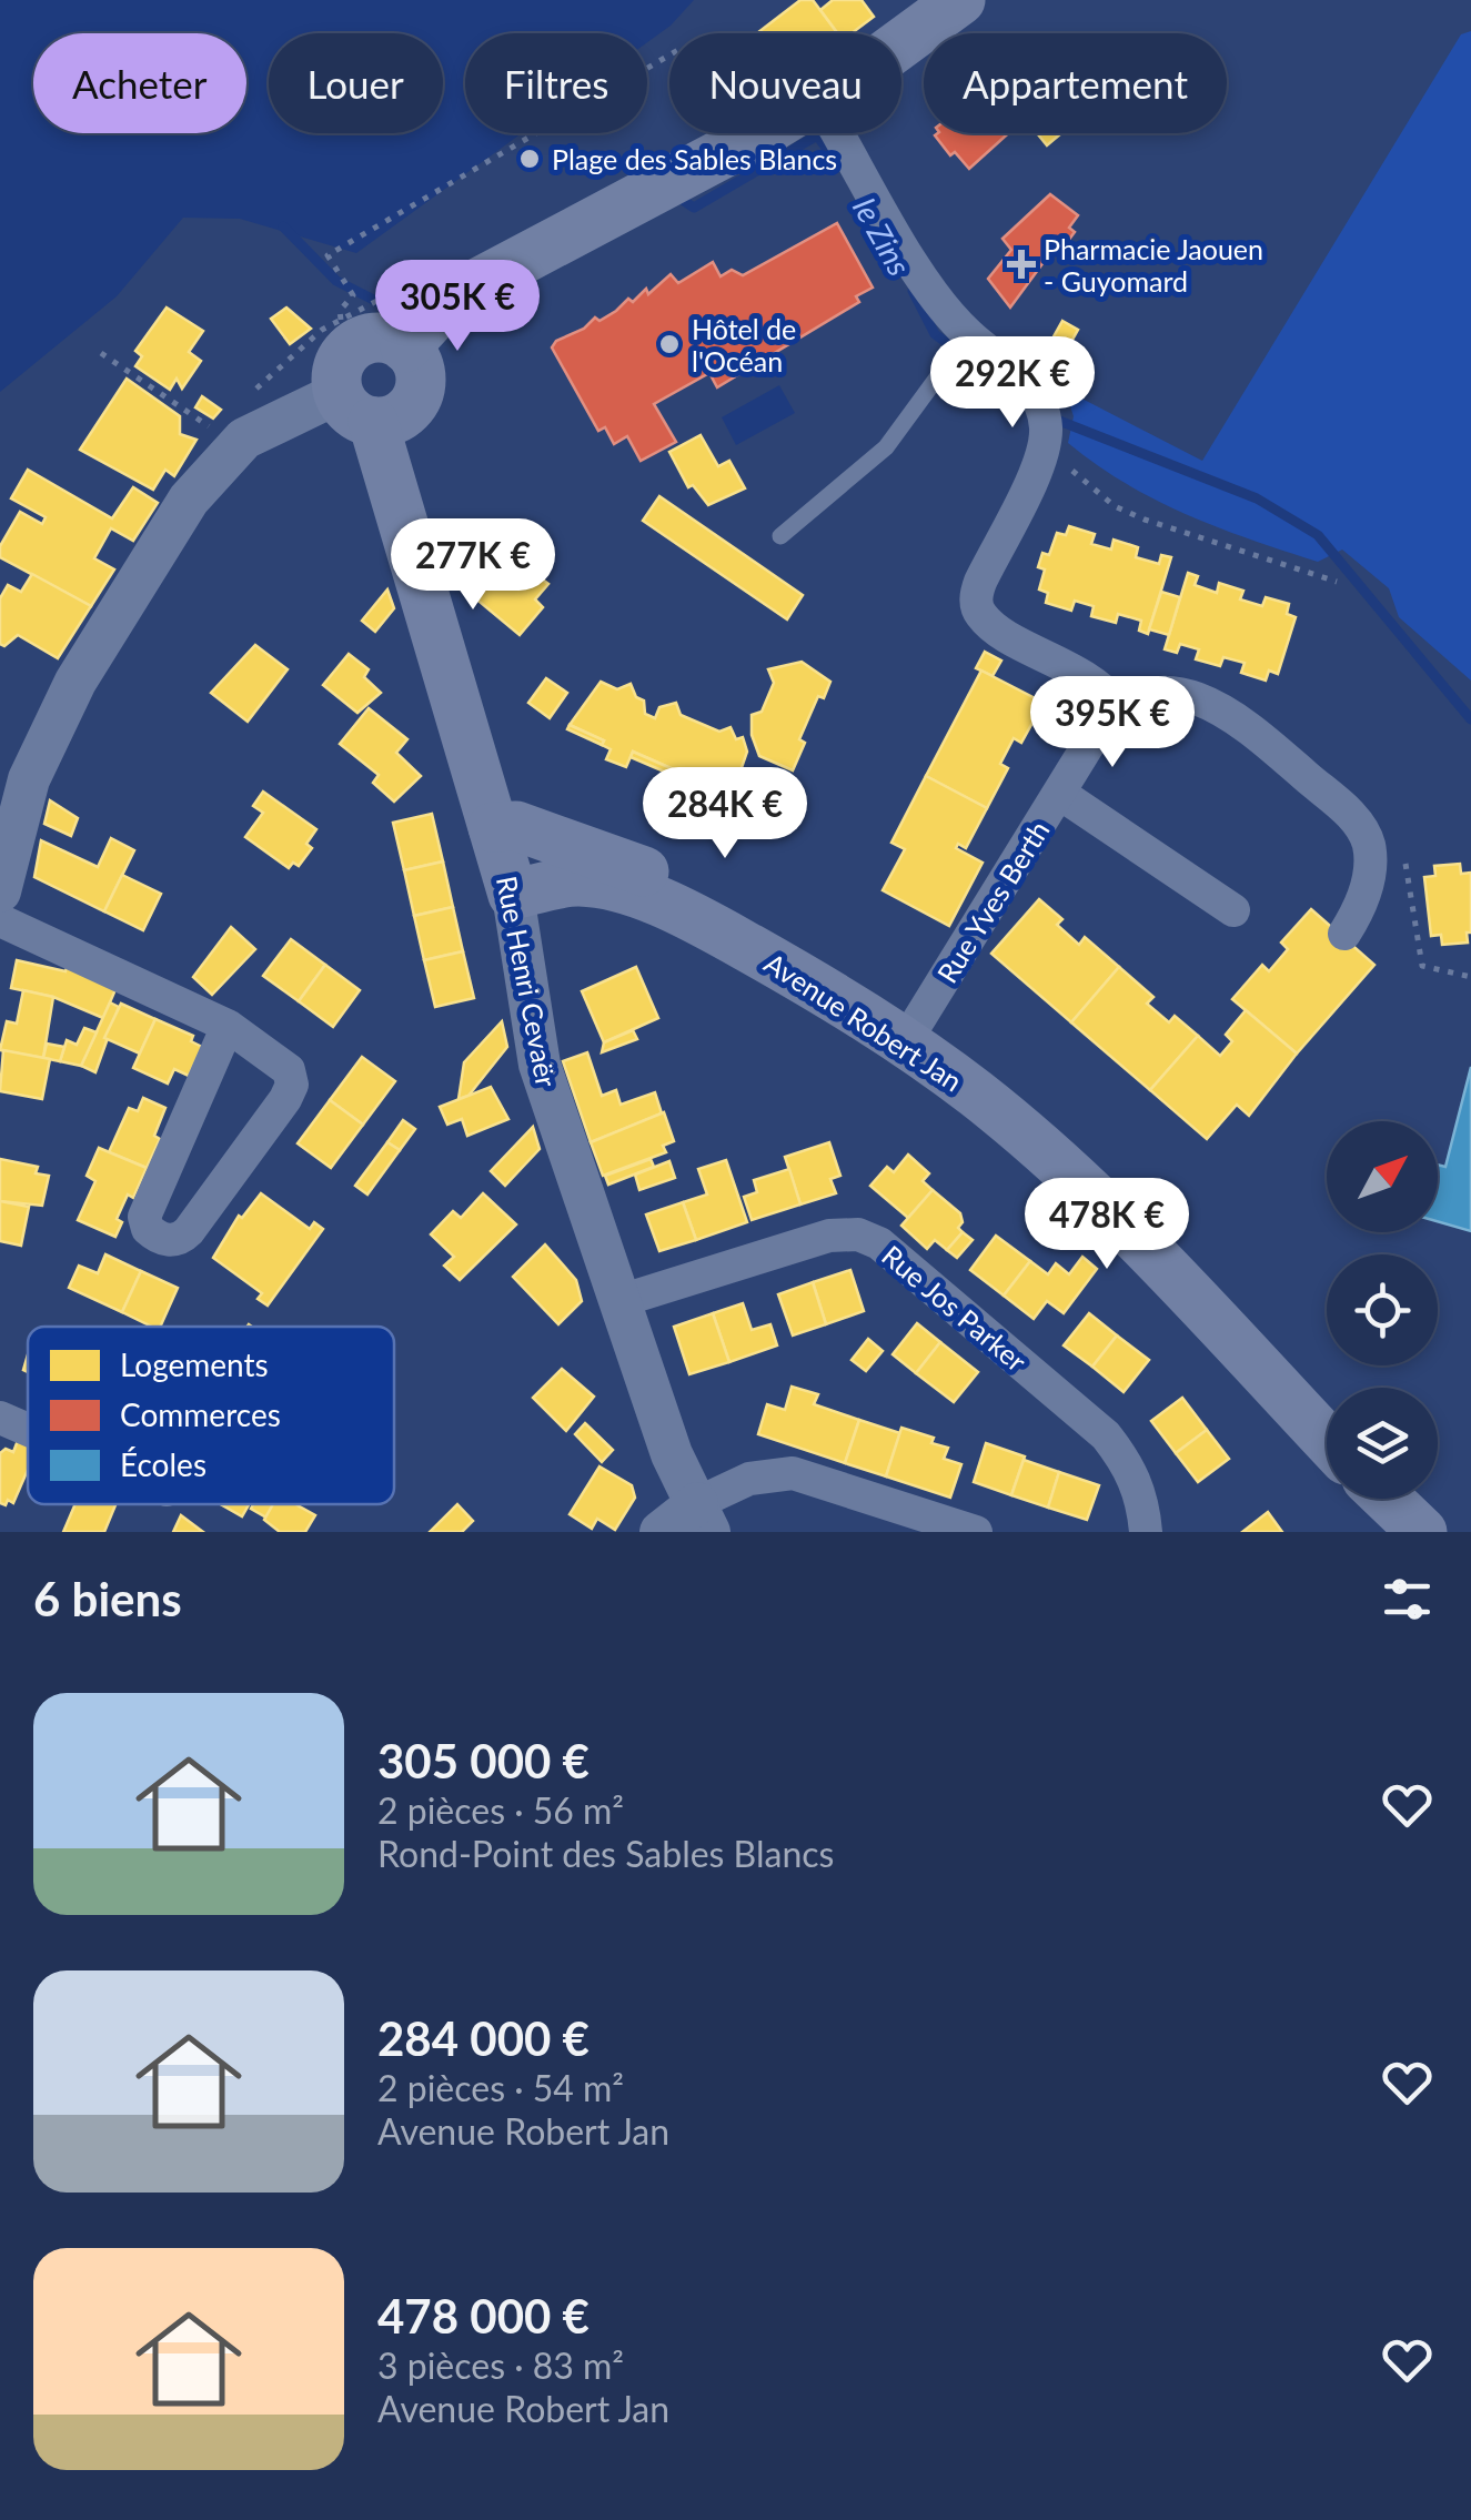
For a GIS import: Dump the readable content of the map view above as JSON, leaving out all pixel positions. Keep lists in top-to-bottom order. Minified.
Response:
{"streets":{"main road":["Rue Henri Cevaër","Avenue Robert Jan"],"street":["Rue Yves Berth","Rue Jos Parker"]},"crossings":[["Rue Yves Berth","Avenue Robert Jan"],["Rue Henri Cevaër","Avenue Robert Jan"],["Rue Henri Cevaër","Rue Jos Parker"]],"water":["le Zins"],"places":{"other":["Plage des Sables Blancs","Hôtel de l'Océan"],"health":["Pharmacie Jaouen - Guyomard"]},"legend":["Logements","Commerces","Écoles"],"north":"top right","page":{"chip":["Acheter","Louer","Filtres","Nouveau","Appartement"],"price":["305K €","292K €","277K €","395K €","284K €","478K €"],"heading":"6 biens","list":[{"name":"305 000 €","note":"2 pièces · 56 m² · Rond-Point des Sables Blancs"},{"name":"284 000 €","note":"2 pièces · 54 m² · Avenue Robert Jan"},{"name":"478 000 €","note":"3 pièces · 83 m² · Avenue Robert Jan"}]}}
